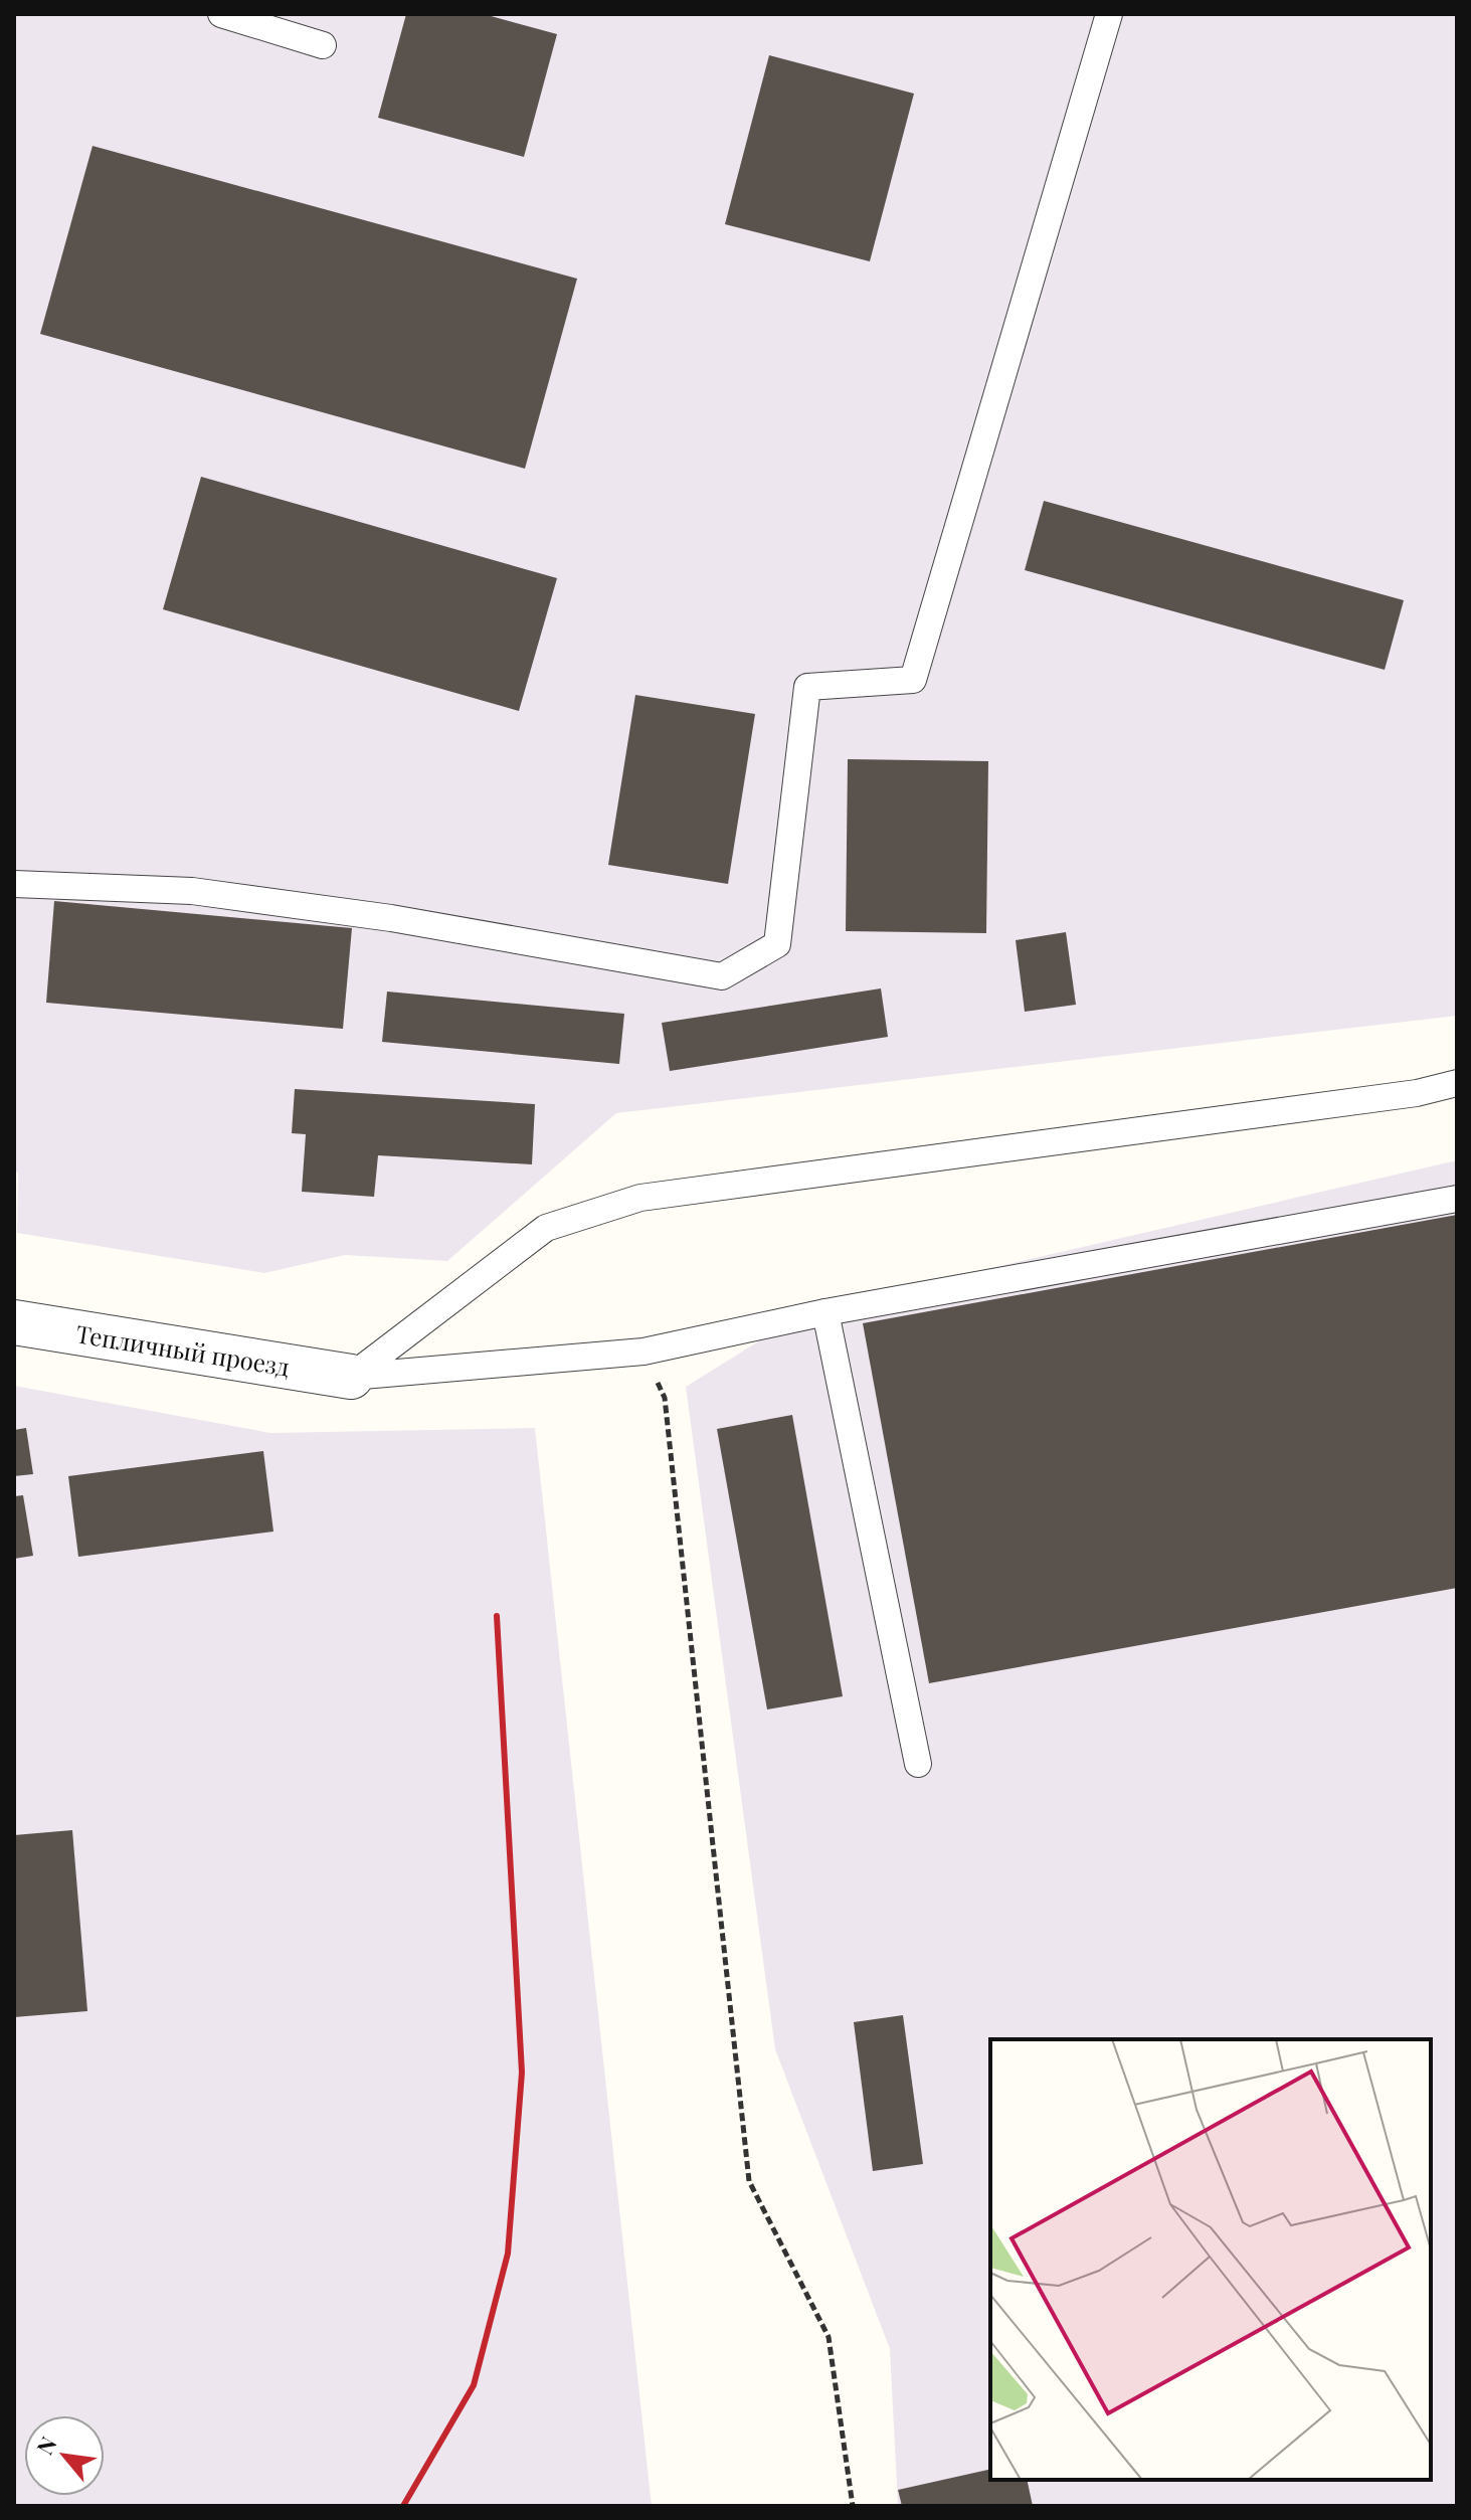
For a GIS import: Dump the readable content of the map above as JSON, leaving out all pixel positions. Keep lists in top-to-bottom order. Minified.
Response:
{"streets":{"street":["Тепличный проезд"]},"north":"top left"}
